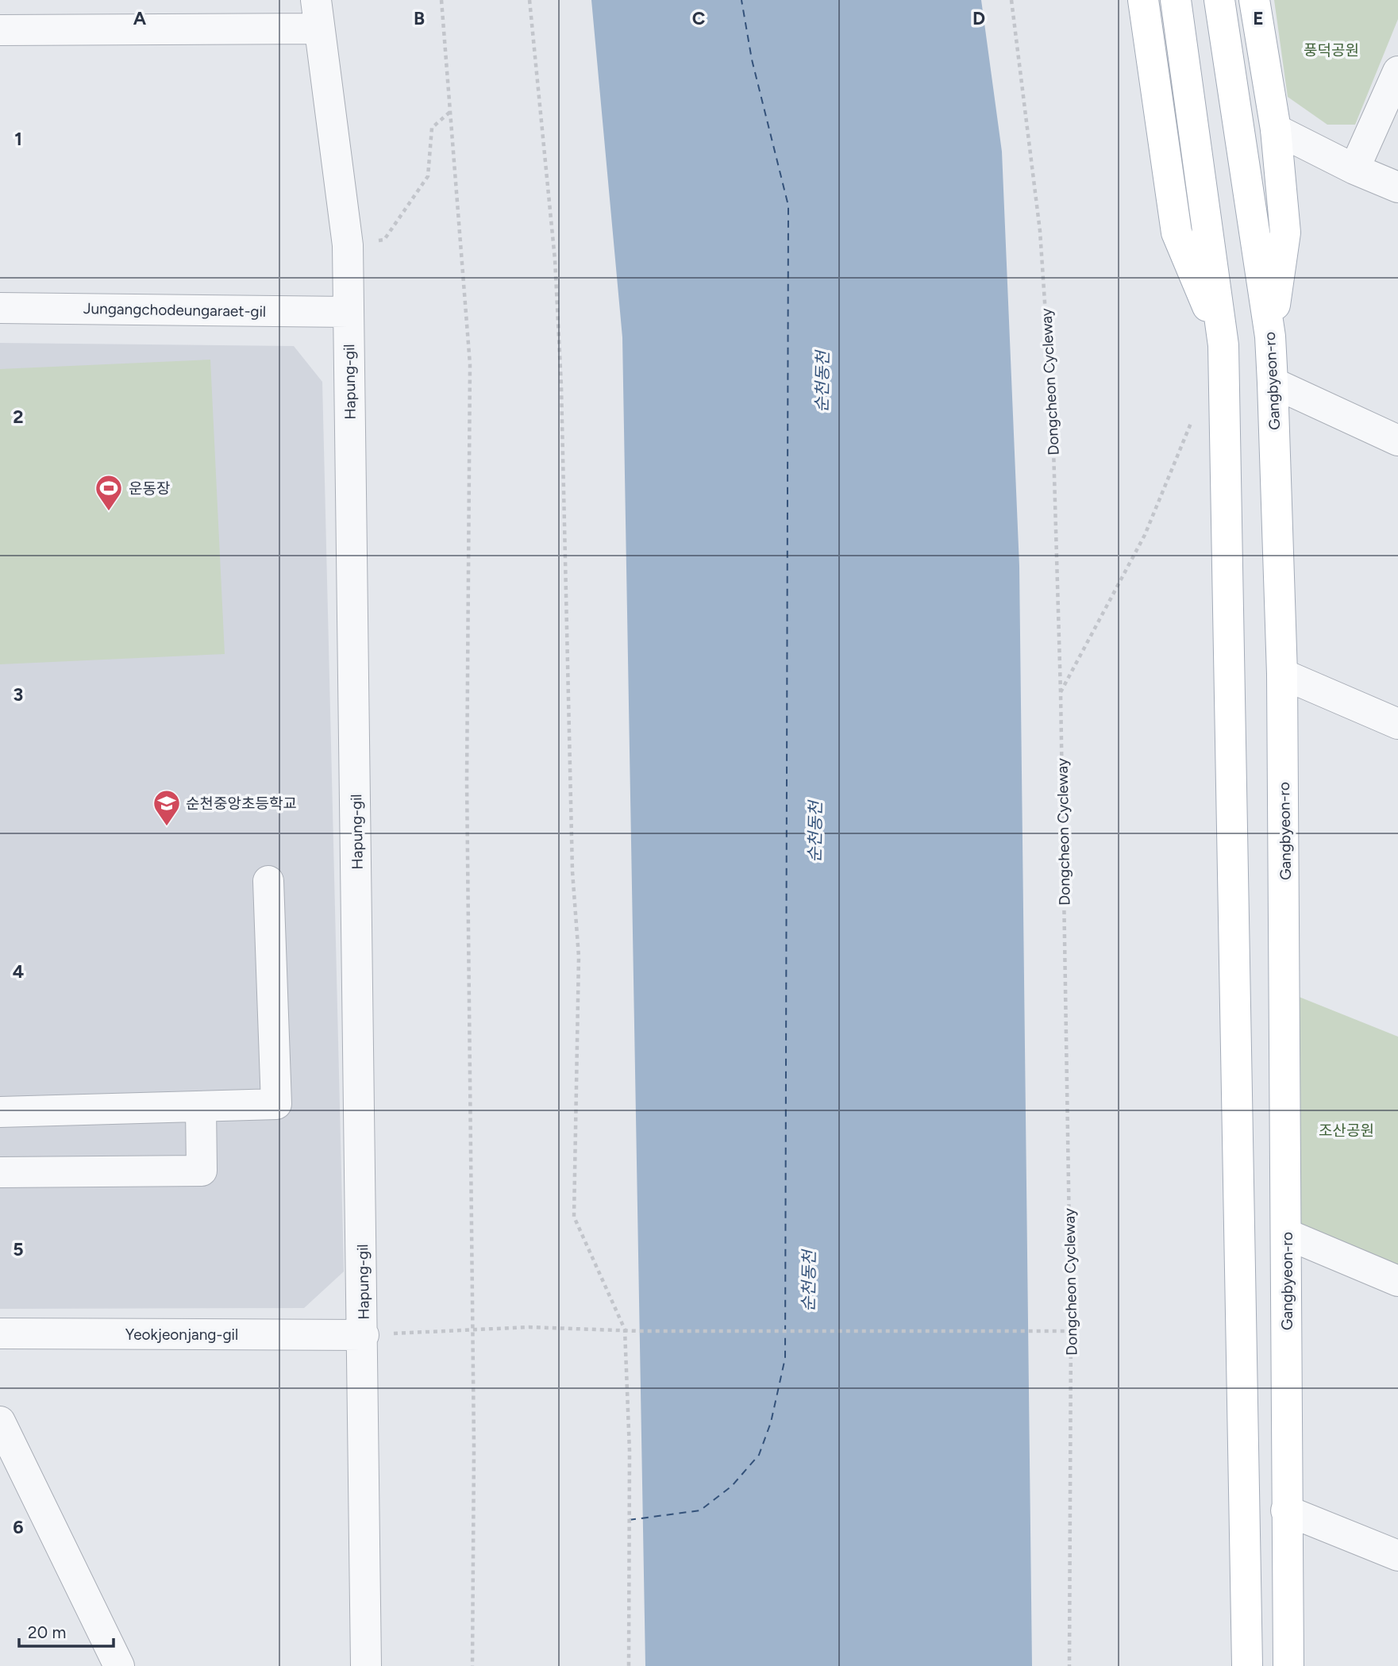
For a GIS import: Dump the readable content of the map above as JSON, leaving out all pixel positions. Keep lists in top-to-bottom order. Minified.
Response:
{"streets":{"main road":["Gangbyeon-ro"],"street":["Jungangchodeungaraet-gil","Hapung-gil","Yeokjeonjang-gil"],"path":["Dongcheon Cycleway"]},"crossings":[["Jungangchodeungaraet-gil","Hapung-gil"],["Hapung-gil","Yeokjeonjang-gil"]],"water":["순천동천"],"parks":["풍덕공원","조산공원"],"places":{"sports":["운동장"],"school or university":["순천중앙초등학교"]},"scale_bar":"20 m","grid":{"columns":["A","B","C","D","E"],"rows":["1","2","3","4","5","6"]}}
